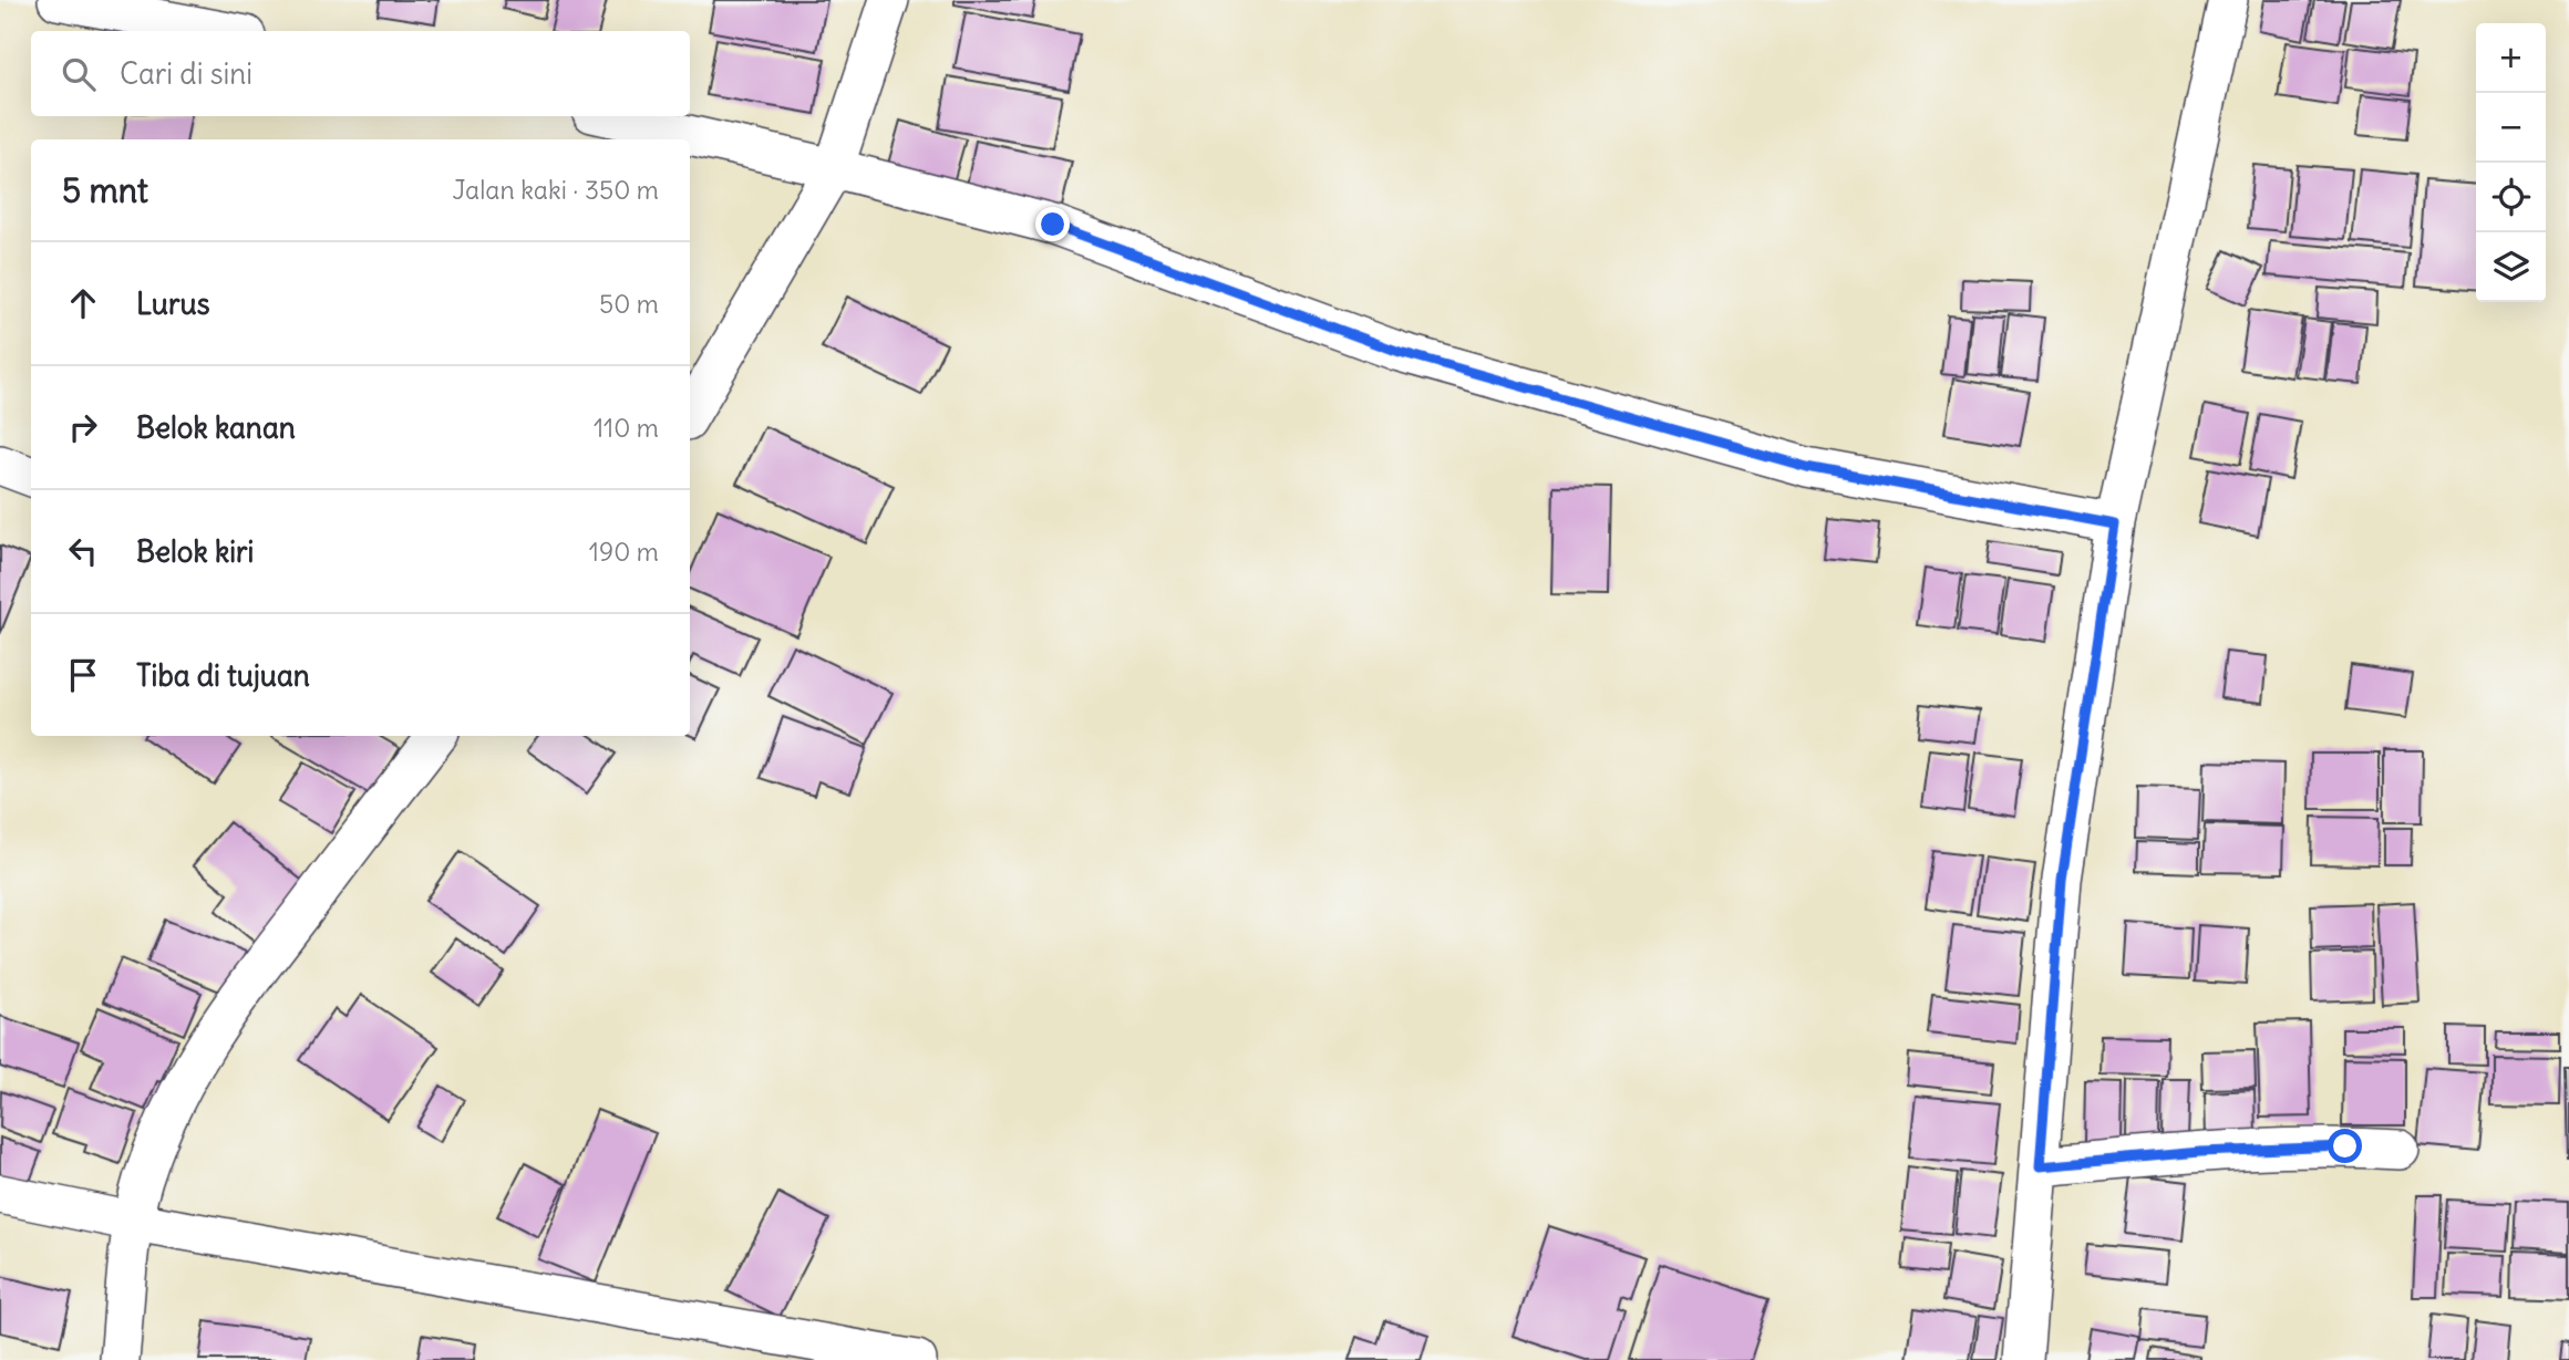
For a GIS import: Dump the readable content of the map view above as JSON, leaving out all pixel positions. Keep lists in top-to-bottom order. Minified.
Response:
{"page":{"map_buttons":["+","−"],"search":"Cari di sini","heading":["5 mnt","Jalan kaki · 350 m"],"list":[["Lurus","50 m"],["Belok kanan","110 m"],["Belok kiri","190 m"],"Tiba di tujuan"]}}
